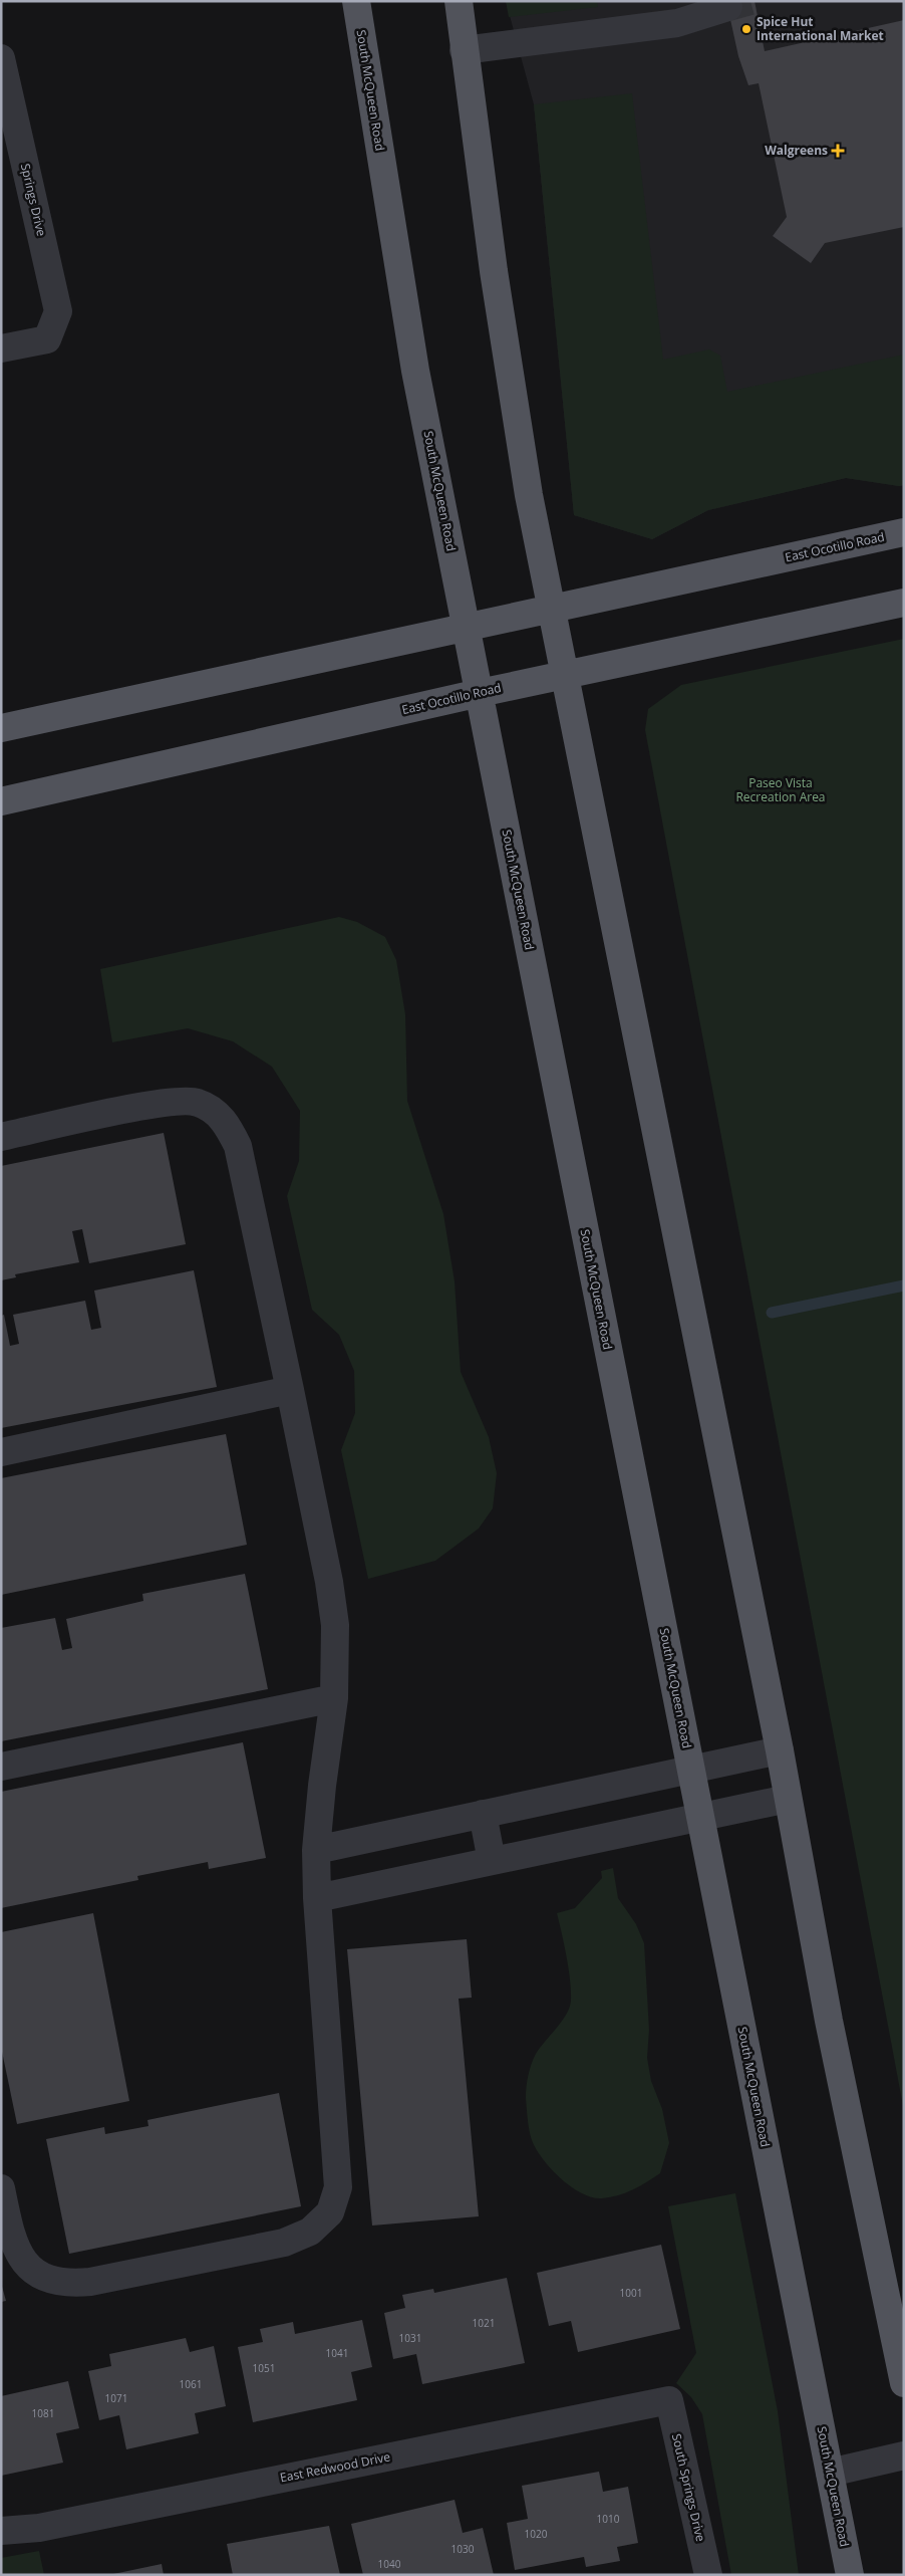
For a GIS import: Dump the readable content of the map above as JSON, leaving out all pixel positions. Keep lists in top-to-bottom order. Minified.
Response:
{"streets":{"main road":["South McQueen Road","East Ocotillo Road"],"street":["Springs Drive","East Redwood Drive","South Springs Drive"]},"crossings":[["South McQueen Road","East Ocotillo Road"],["East Redwood Drive","South Springs Drive"]],"parks":["Paseo Vista Recreation Area"],"places":{"other":["Spice Hut International Market"],"health":["Walgreens"]},"house_numbers":["1001","1021","1031","1041","1051","1061","1071","1081","1010","1020","1030","1040"]}
